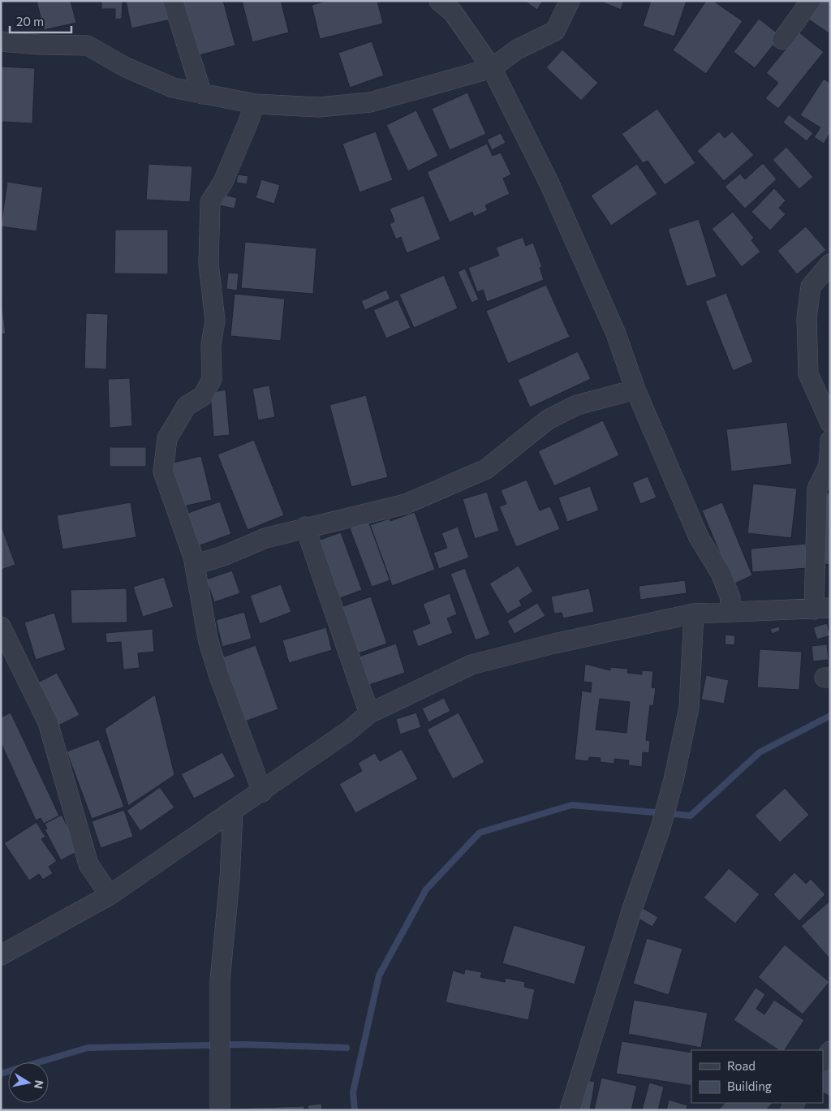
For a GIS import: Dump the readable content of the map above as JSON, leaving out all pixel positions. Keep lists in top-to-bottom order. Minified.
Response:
{"legend":["Road","Building"],"scale_bar":"20 m","north":"right"}
